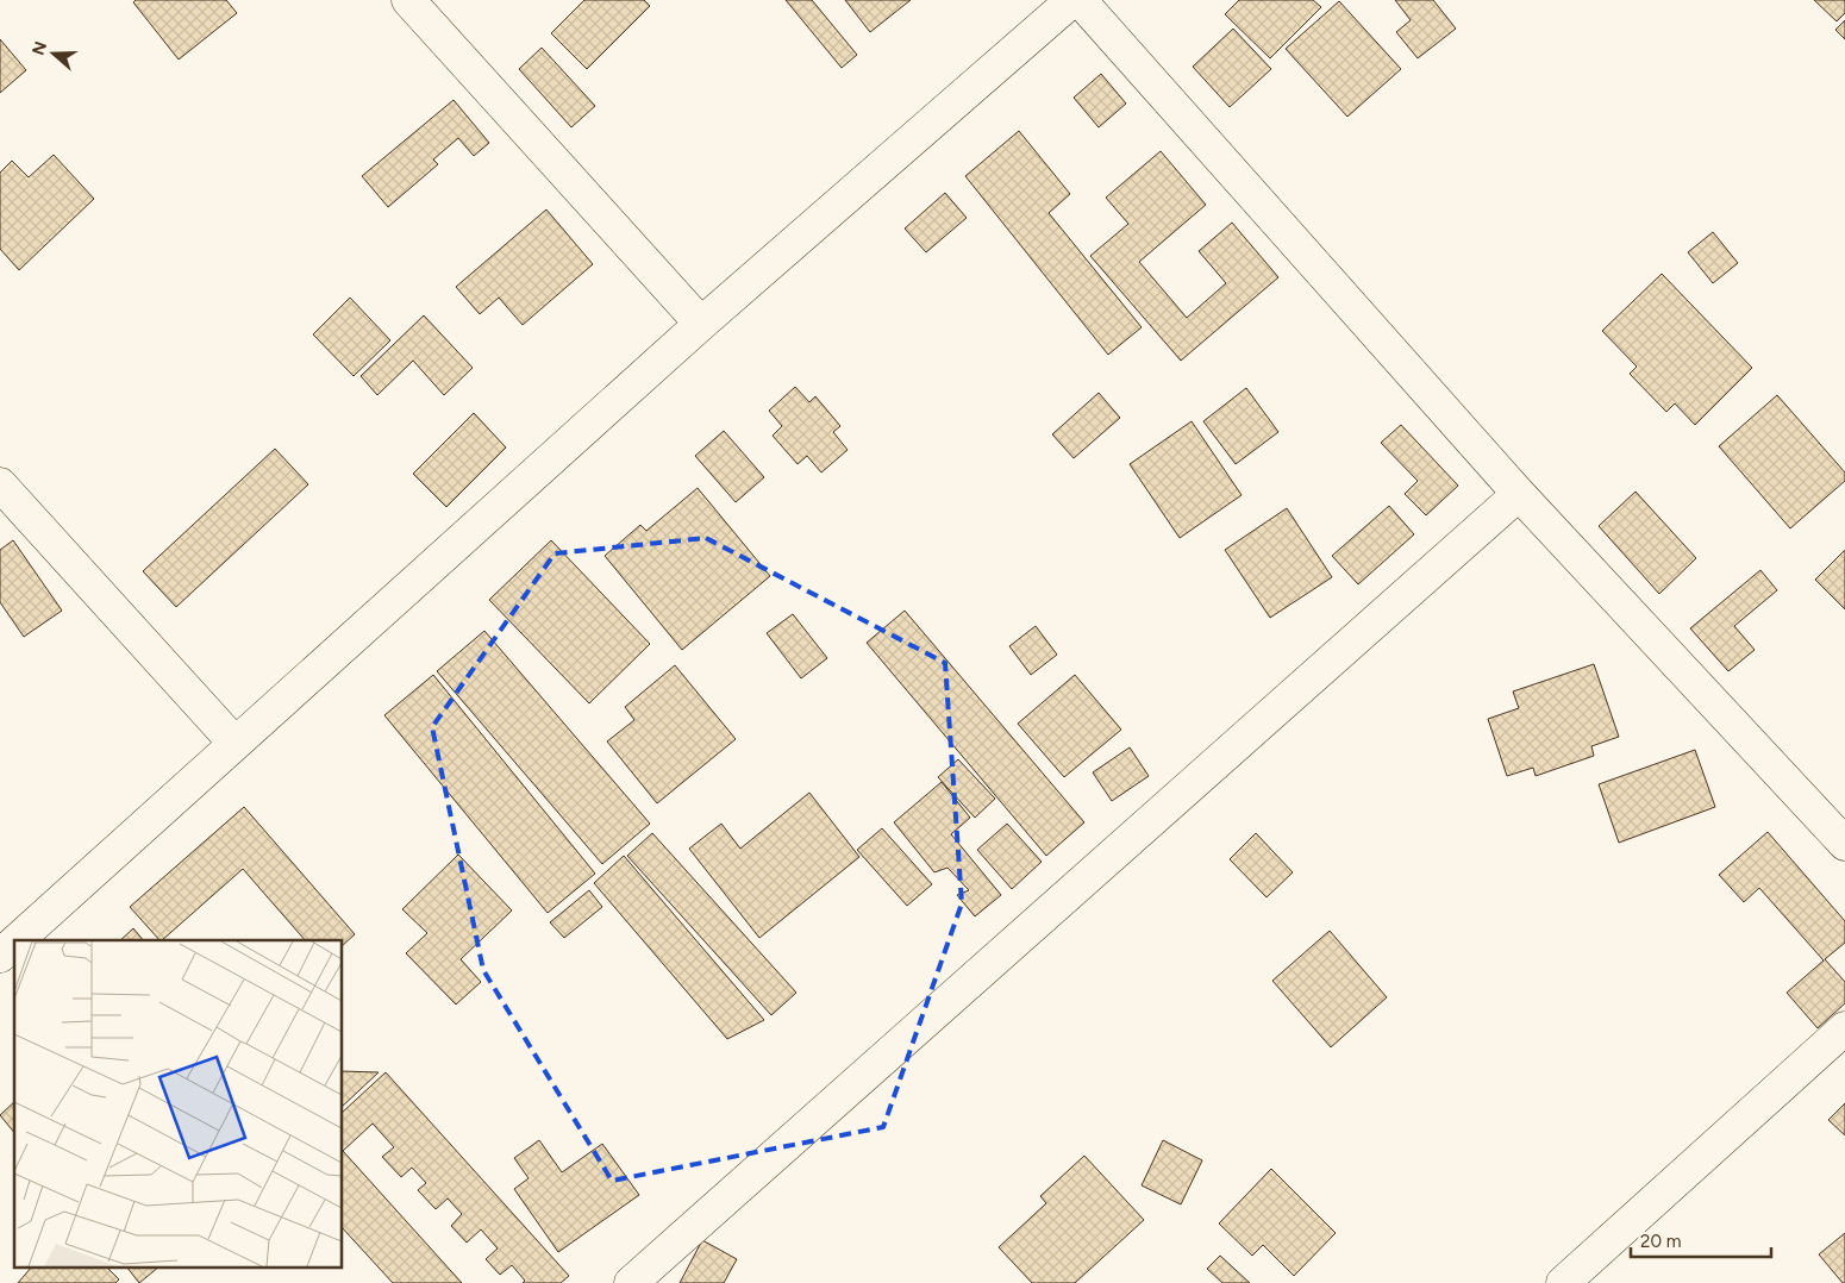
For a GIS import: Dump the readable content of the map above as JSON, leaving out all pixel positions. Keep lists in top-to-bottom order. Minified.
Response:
{"scale_bar":"20 m","north":"left"}
